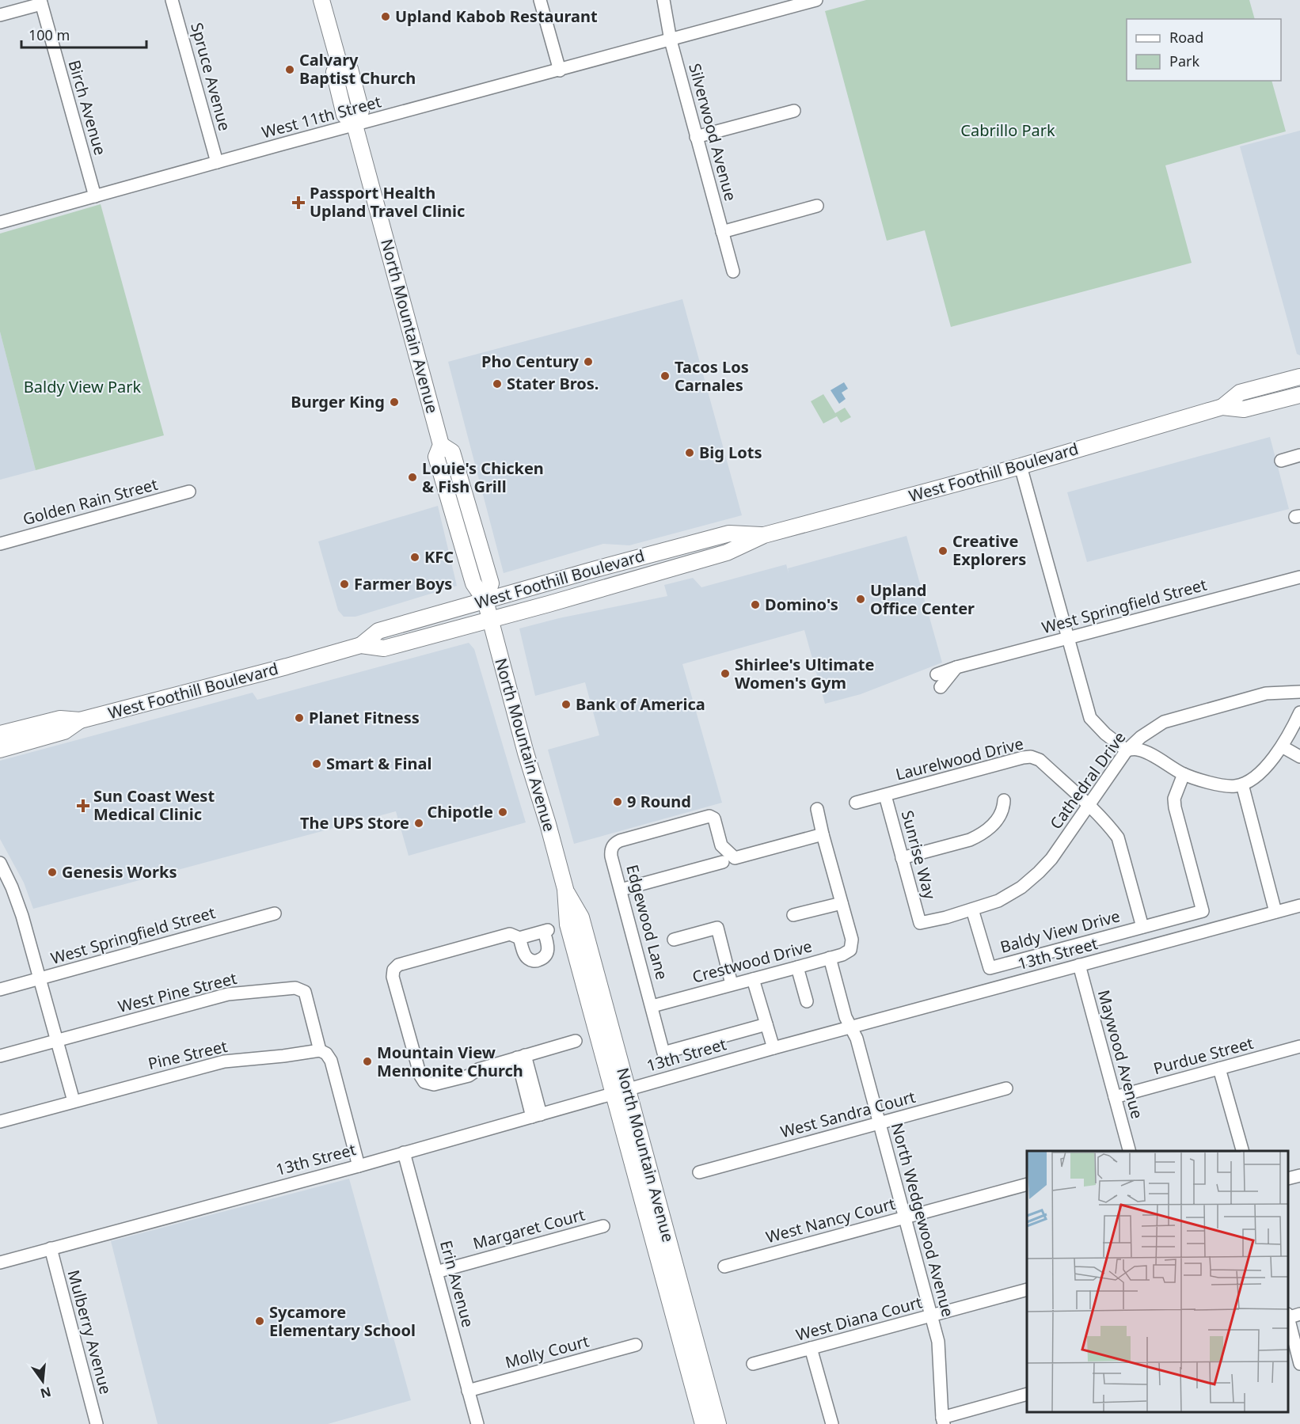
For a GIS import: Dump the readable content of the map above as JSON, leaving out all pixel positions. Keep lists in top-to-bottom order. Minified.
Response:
{"streets":{"main road":["North Mountain Avenue","West Foothill Boulevard"],"street":["Spruce Avenue","Birch Avenue","West 11th Street","Silverwood Avenue","Golden Rain Street","West Springfield Street","Laurelwood Drive","Cathedral Drive","Sunrise Way","Edgewood Lane","Baldy View Drive","13th Street","Crestwood Drive","West Pine Street","Maywood Avenue","Pine Street","Purdue Street","West Sandra Court","North Wedgewood Avenue","West Nancy Court","Margaret Court","Erin Avenue","West Diana Court","Mulberry Avenue","Molly Court"]},"crossings":[["Spruce Avenue","West 11th Street"],["Birch Avenue","West 11th Street"],["West 11th Street","Silverwood Avenue"],["West 11th Street","North Mountain Avenue"],["North Mountain Avenue","West Foothill Boulevard"],["North Mountain Avenue","13th Street"],["Laurelwood Drive","Cathedral Drive"],["Laurelwood Drive","Sunrise Way"],["Laurelwood Drive","Baldy View Drive"],["Cathedral Drive","Sunrise Way"],["Cathedral Drive","Baldy View Drive"],["Edgewood Lane","Crestwood Drive"],["13th Street","Maywood Avenue"],["13th Street","North Wedgewood Avenue"],["13th Street","Erin Avenue"],["13th Street","Mulberry Avenue"],["Crestwood Drive","North Wedgewood Avenue"],["West Pine Street","Pine Street"],["Maywood Avenue","Purdue Street"],["West Sandra Court","North Wedgewood Avenue"],["North Wedgewood Avenue","West Nancy Court"],["North Wedgewood Avenue","West Diana Court"],["Margaret Court","Erin Avenue"],["Erin Avenue","Molly Court"]],"parks":["Cabrillo Park","Baldy View Park"],"places":{"other":["Upland Kabob Restaurant","Calvary Baptist Church","Pho Century","Tacos Los Carnales","Stater Bros.","Burger King","Big Lots","Louie's Chicken & Fish Grill","Creative Explorers","KFC","Farmer Boys","Upland Office Center","Domino's","Shirlee's Ultimate Women's Gym","Bank of America","Planet Fitness","Smart & Final","9 Round","Chipotle","The UPS Store","Genesis Works","Mountain View Mennonite Church","Sycamore Elementary School"],"health":["Passport Health Upland Travel Clinic","Sun Coast West Medical Clinic"]},"legend":["Road","Park"],"scale_bar":"100 m","north":"bottom"}
